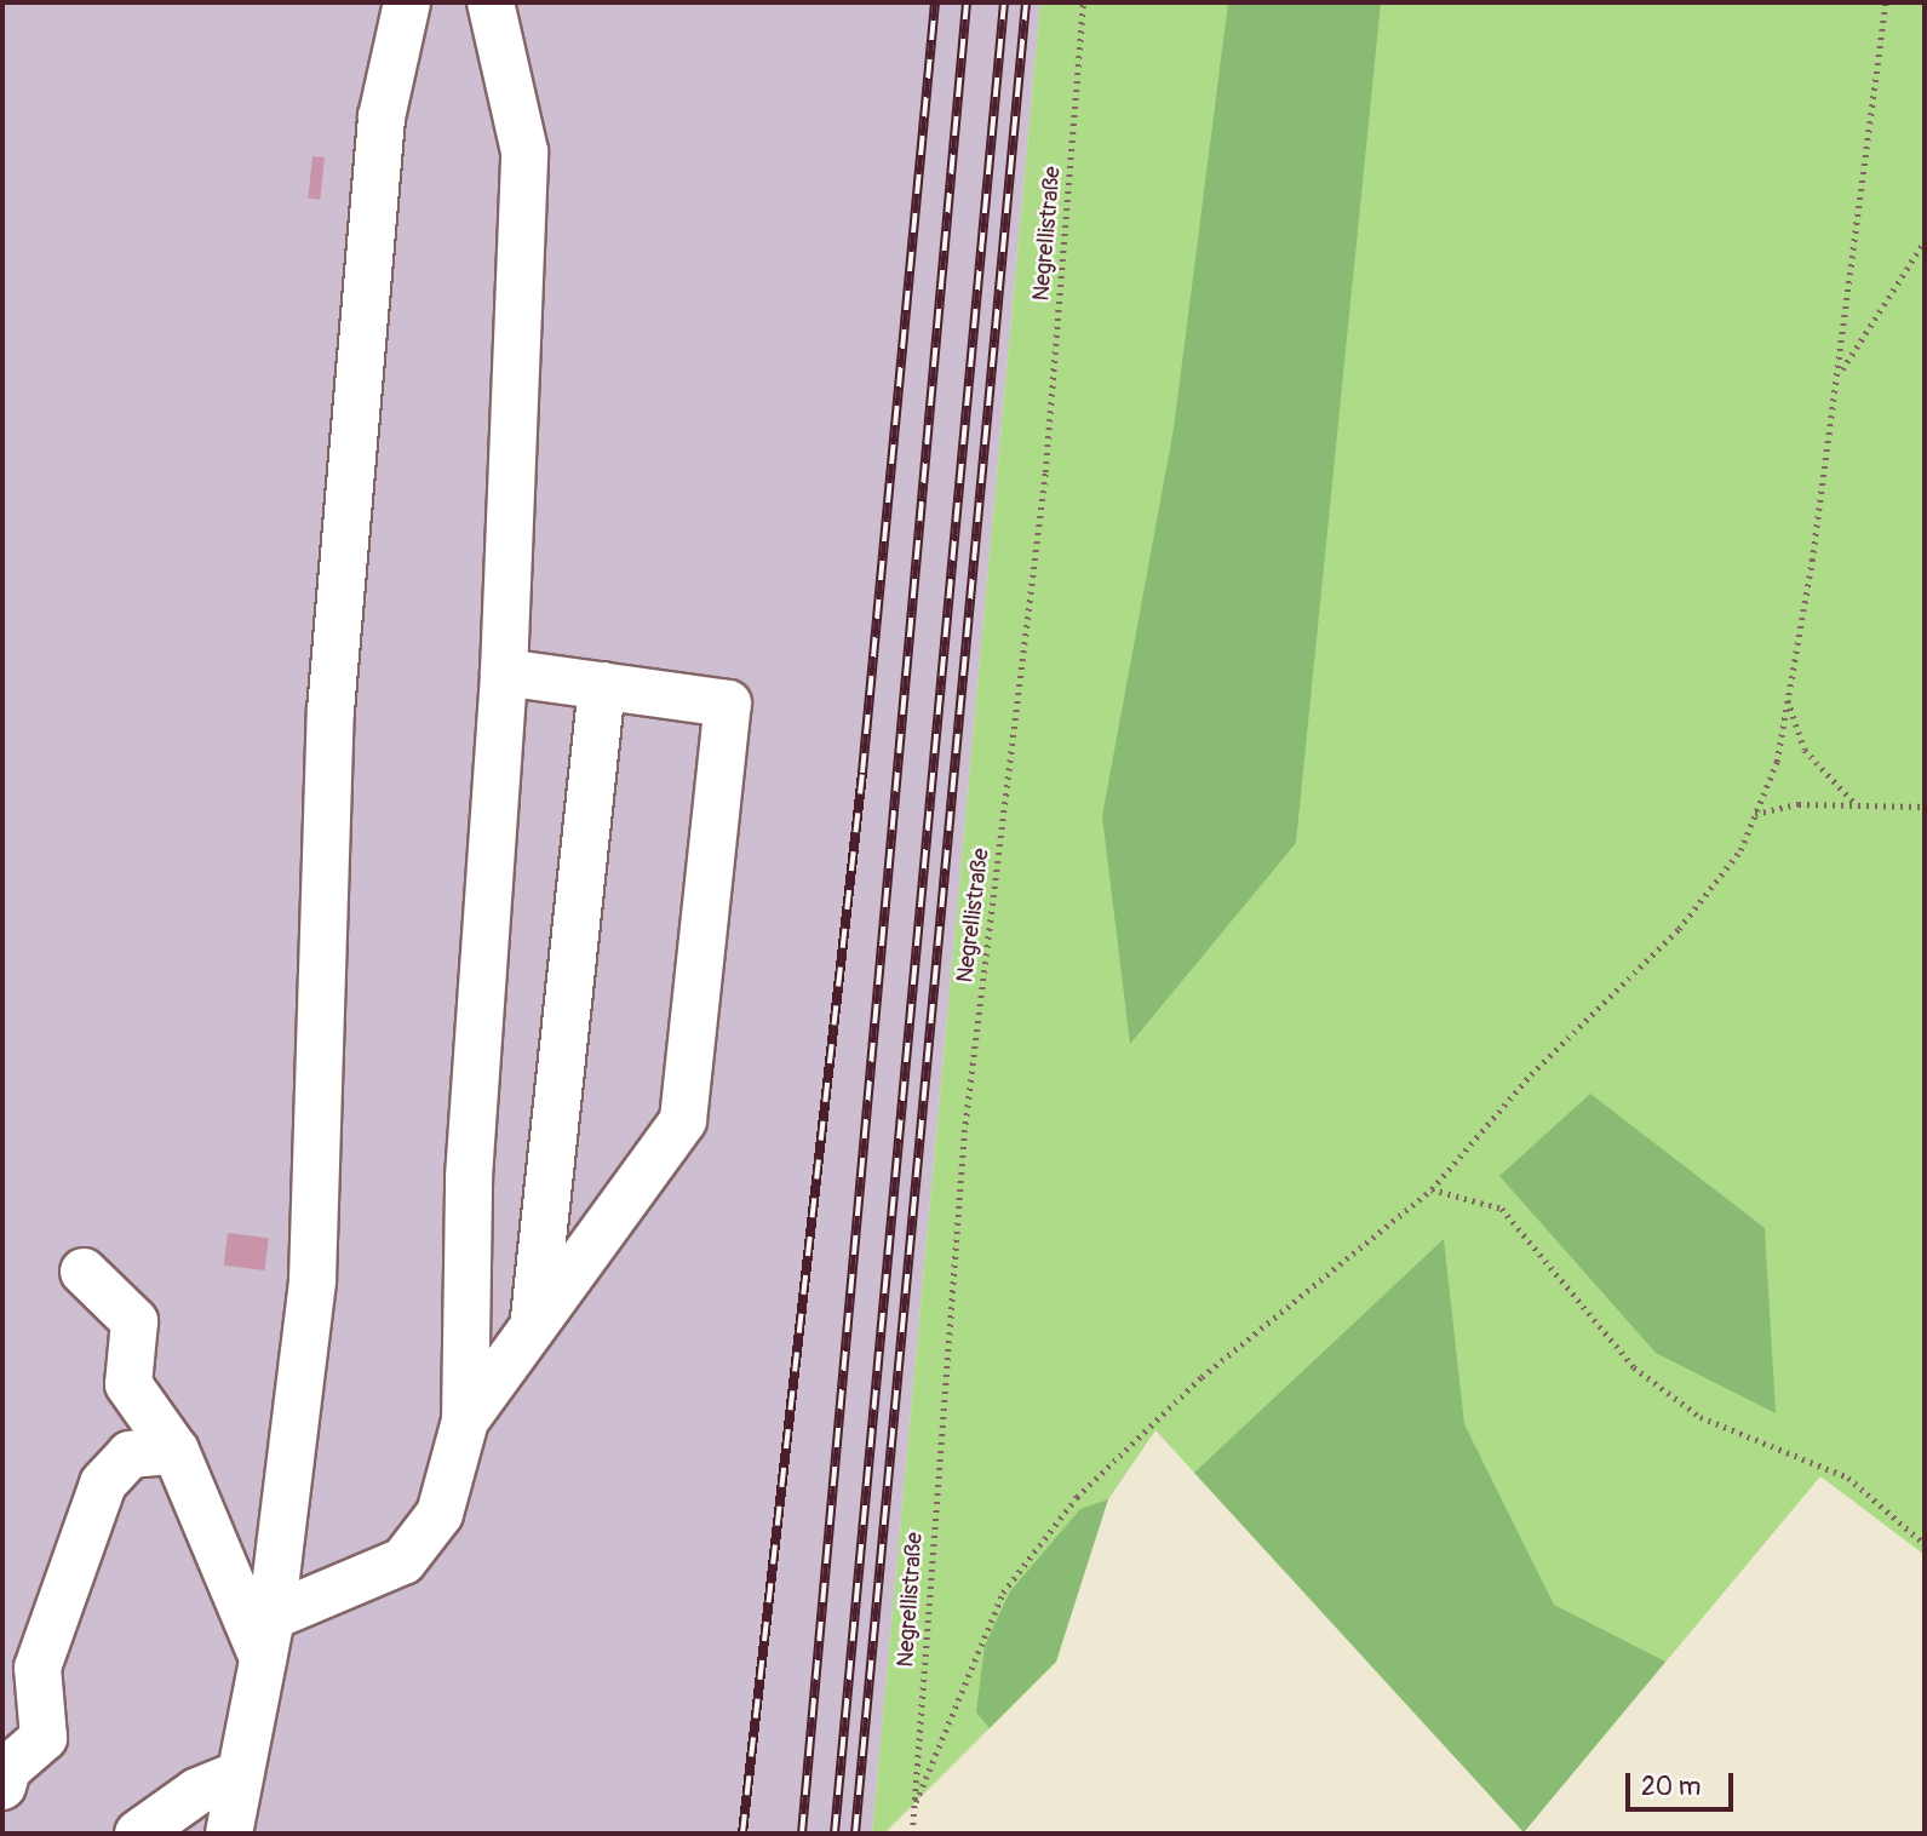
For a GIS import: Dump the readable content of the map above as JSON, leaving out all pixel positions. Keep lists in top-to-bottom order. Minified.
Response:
{"streets":{"path":["Negrellistraße"]},"scale_bar":"20 m"}
